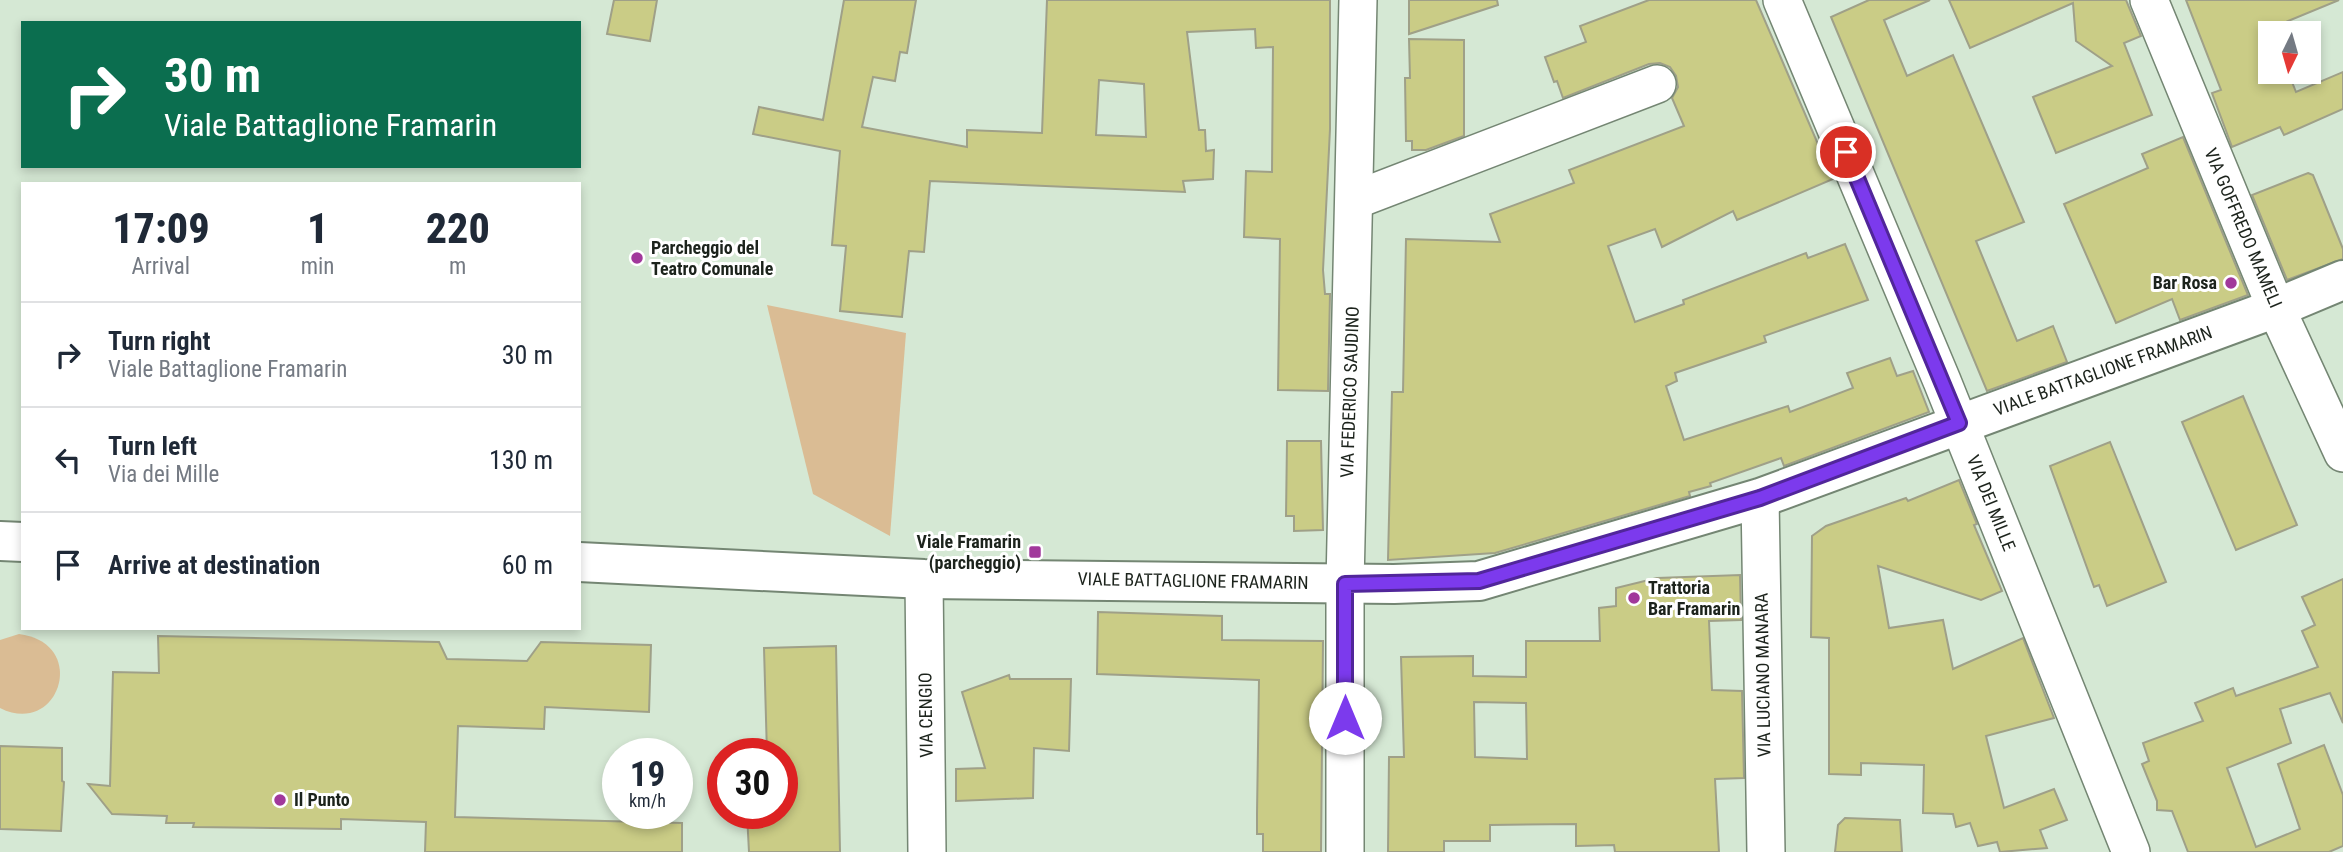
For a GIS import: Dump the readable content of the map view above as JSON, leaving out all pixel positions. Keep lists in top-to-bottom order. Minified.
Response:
{"streets":{"street":["VIA GOFFREDO MAMELI","VIALE BATTAGLIONE FRAMARIN","VIA FEDERICO SAUDINO","VIA DEI MILLE","VIA LUCIANO MANARA","VIA CENGIO"]},"crossings":[["VIA GOFFREDO MAMELI","VIALE BATTAGLIONE FRAMARIN"],["VIALE BATTAGLIONE FRAMARIN","VIA FEDERICO SAUDINO"],["VIALE BATTAGLIONE FRAMARIN","VIA DEI MILLE"],["VIALE BATTAGLIONE FRAMARIN","VIA LUCIANO MANARA"],["VIALE BATTAGLIONE FRAMARIN","VIA CENGIO"]],"places":{"other":["Parcheggio del Teatro Comunale","Bar Rosa","Trattoria Bar Framarin","Il Punto"],"transit":["Viale Framarin (parcheggio)"]},"north":"bottom","page":{"turn":["30 m","Viale Battaglione Framarin"],"eta":["17:09","Arrival","1","min","220","m"],"list":[{"name":"Turn right","note":"Viale Battaglione Framarin","value":"30 m"},{"name":"Turn left","note":"Via dei Mille","value":"130 m"},{"name":"Arrive at destination","value":"60 m"}],"speed":"19 km/h","limit":"30"}}
